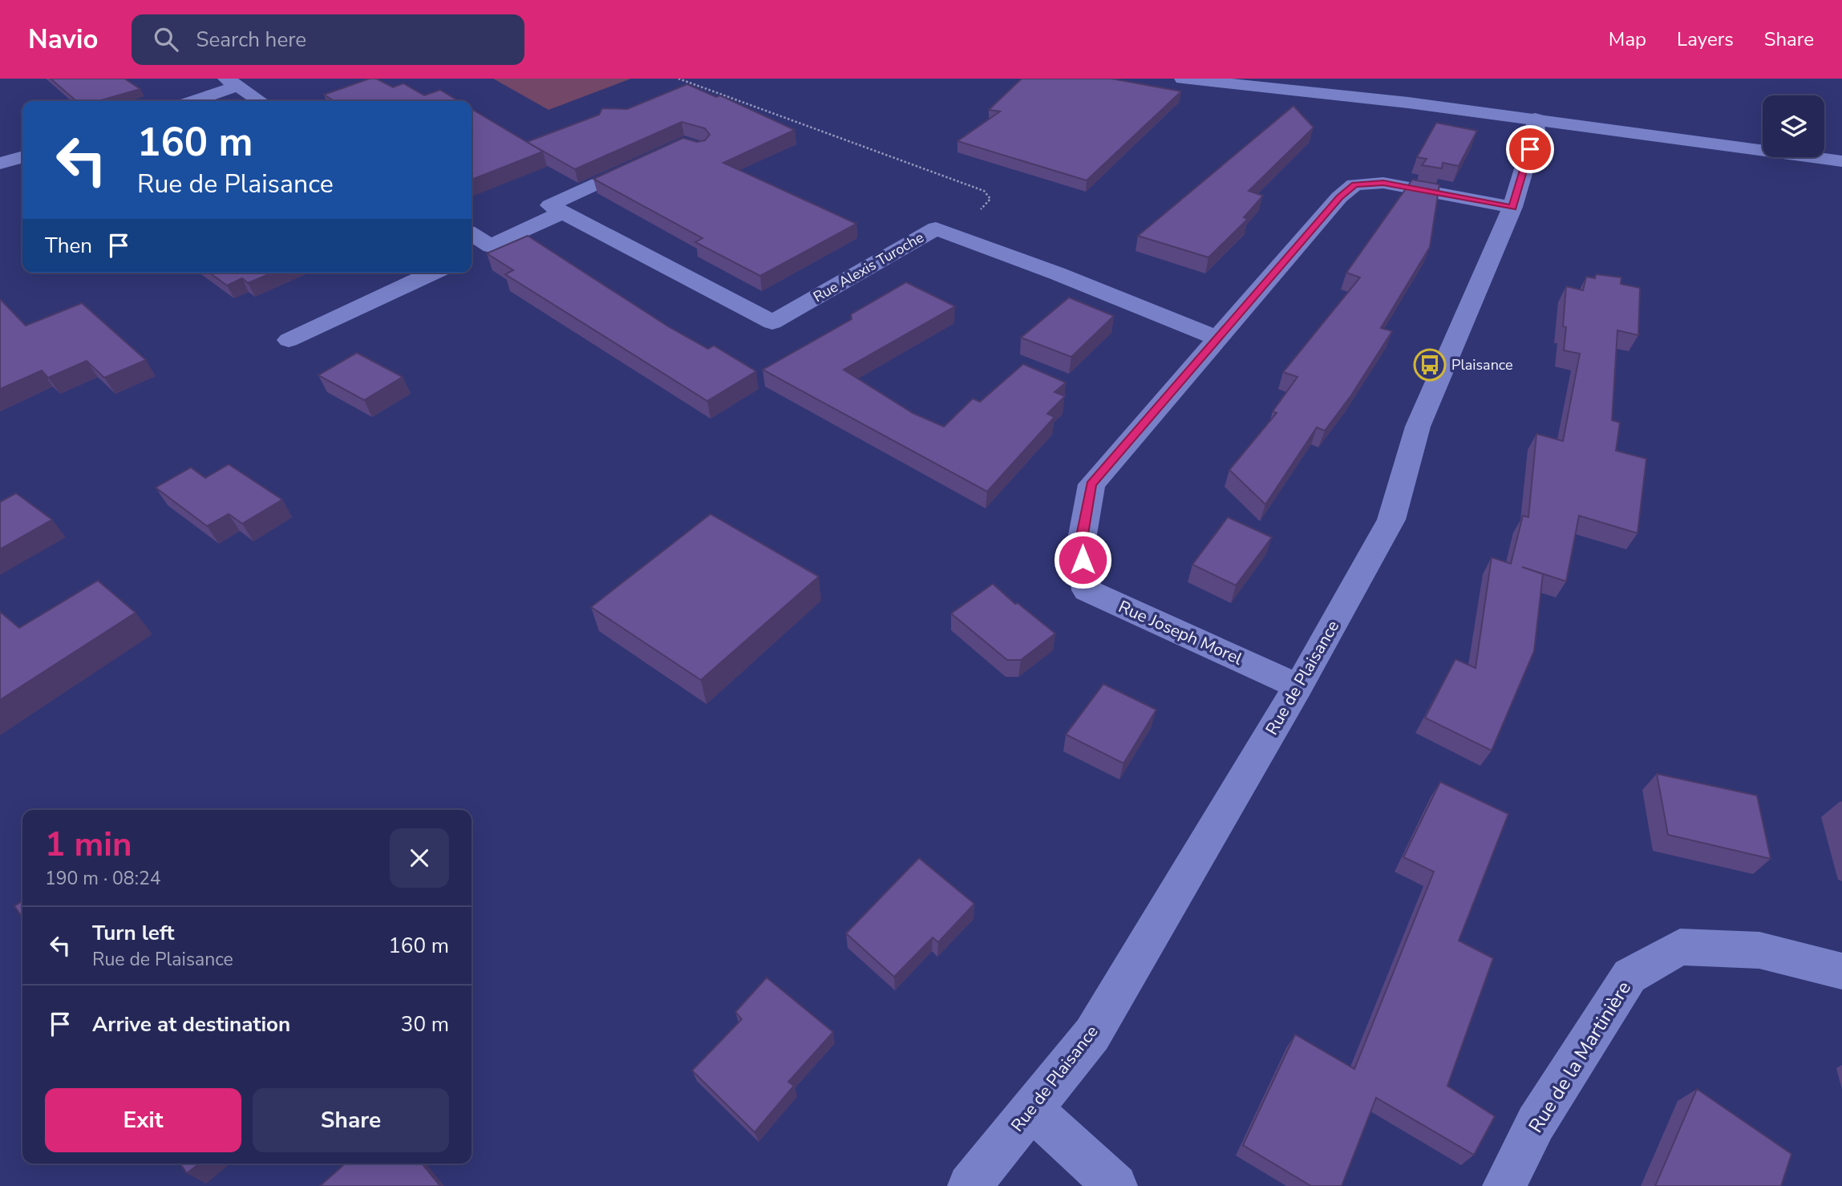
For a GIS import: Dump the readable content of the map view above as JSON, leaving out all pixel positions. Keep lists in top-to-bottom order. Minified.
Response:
{"streets":{"street":["Rue Alexis Turoche","Rue Joseph Morel","Rue de Plaisance","Rue de la Martinière"]},"crossings":[["Rue Alexis Turoche","Rue Joseph Morel"],["Rue Joseph Morel","Rue de Plaisance"]],"places":{"bus stop":["Plaisance"]},"page":{"header":"Navio","search":"Search here","nav":["Map","Layers","Share"],"turn":["160 m","Rue de Plaisance"],"then":"Then","heading":["1 min","190 m · 08:24"],"list":[{"name":"Turn left","note":"Rue de Plaisance","value":"160 m"},{"name":"Arrive at destination","value":"30 m"}],"buttons":["Exit","Share"]}}
